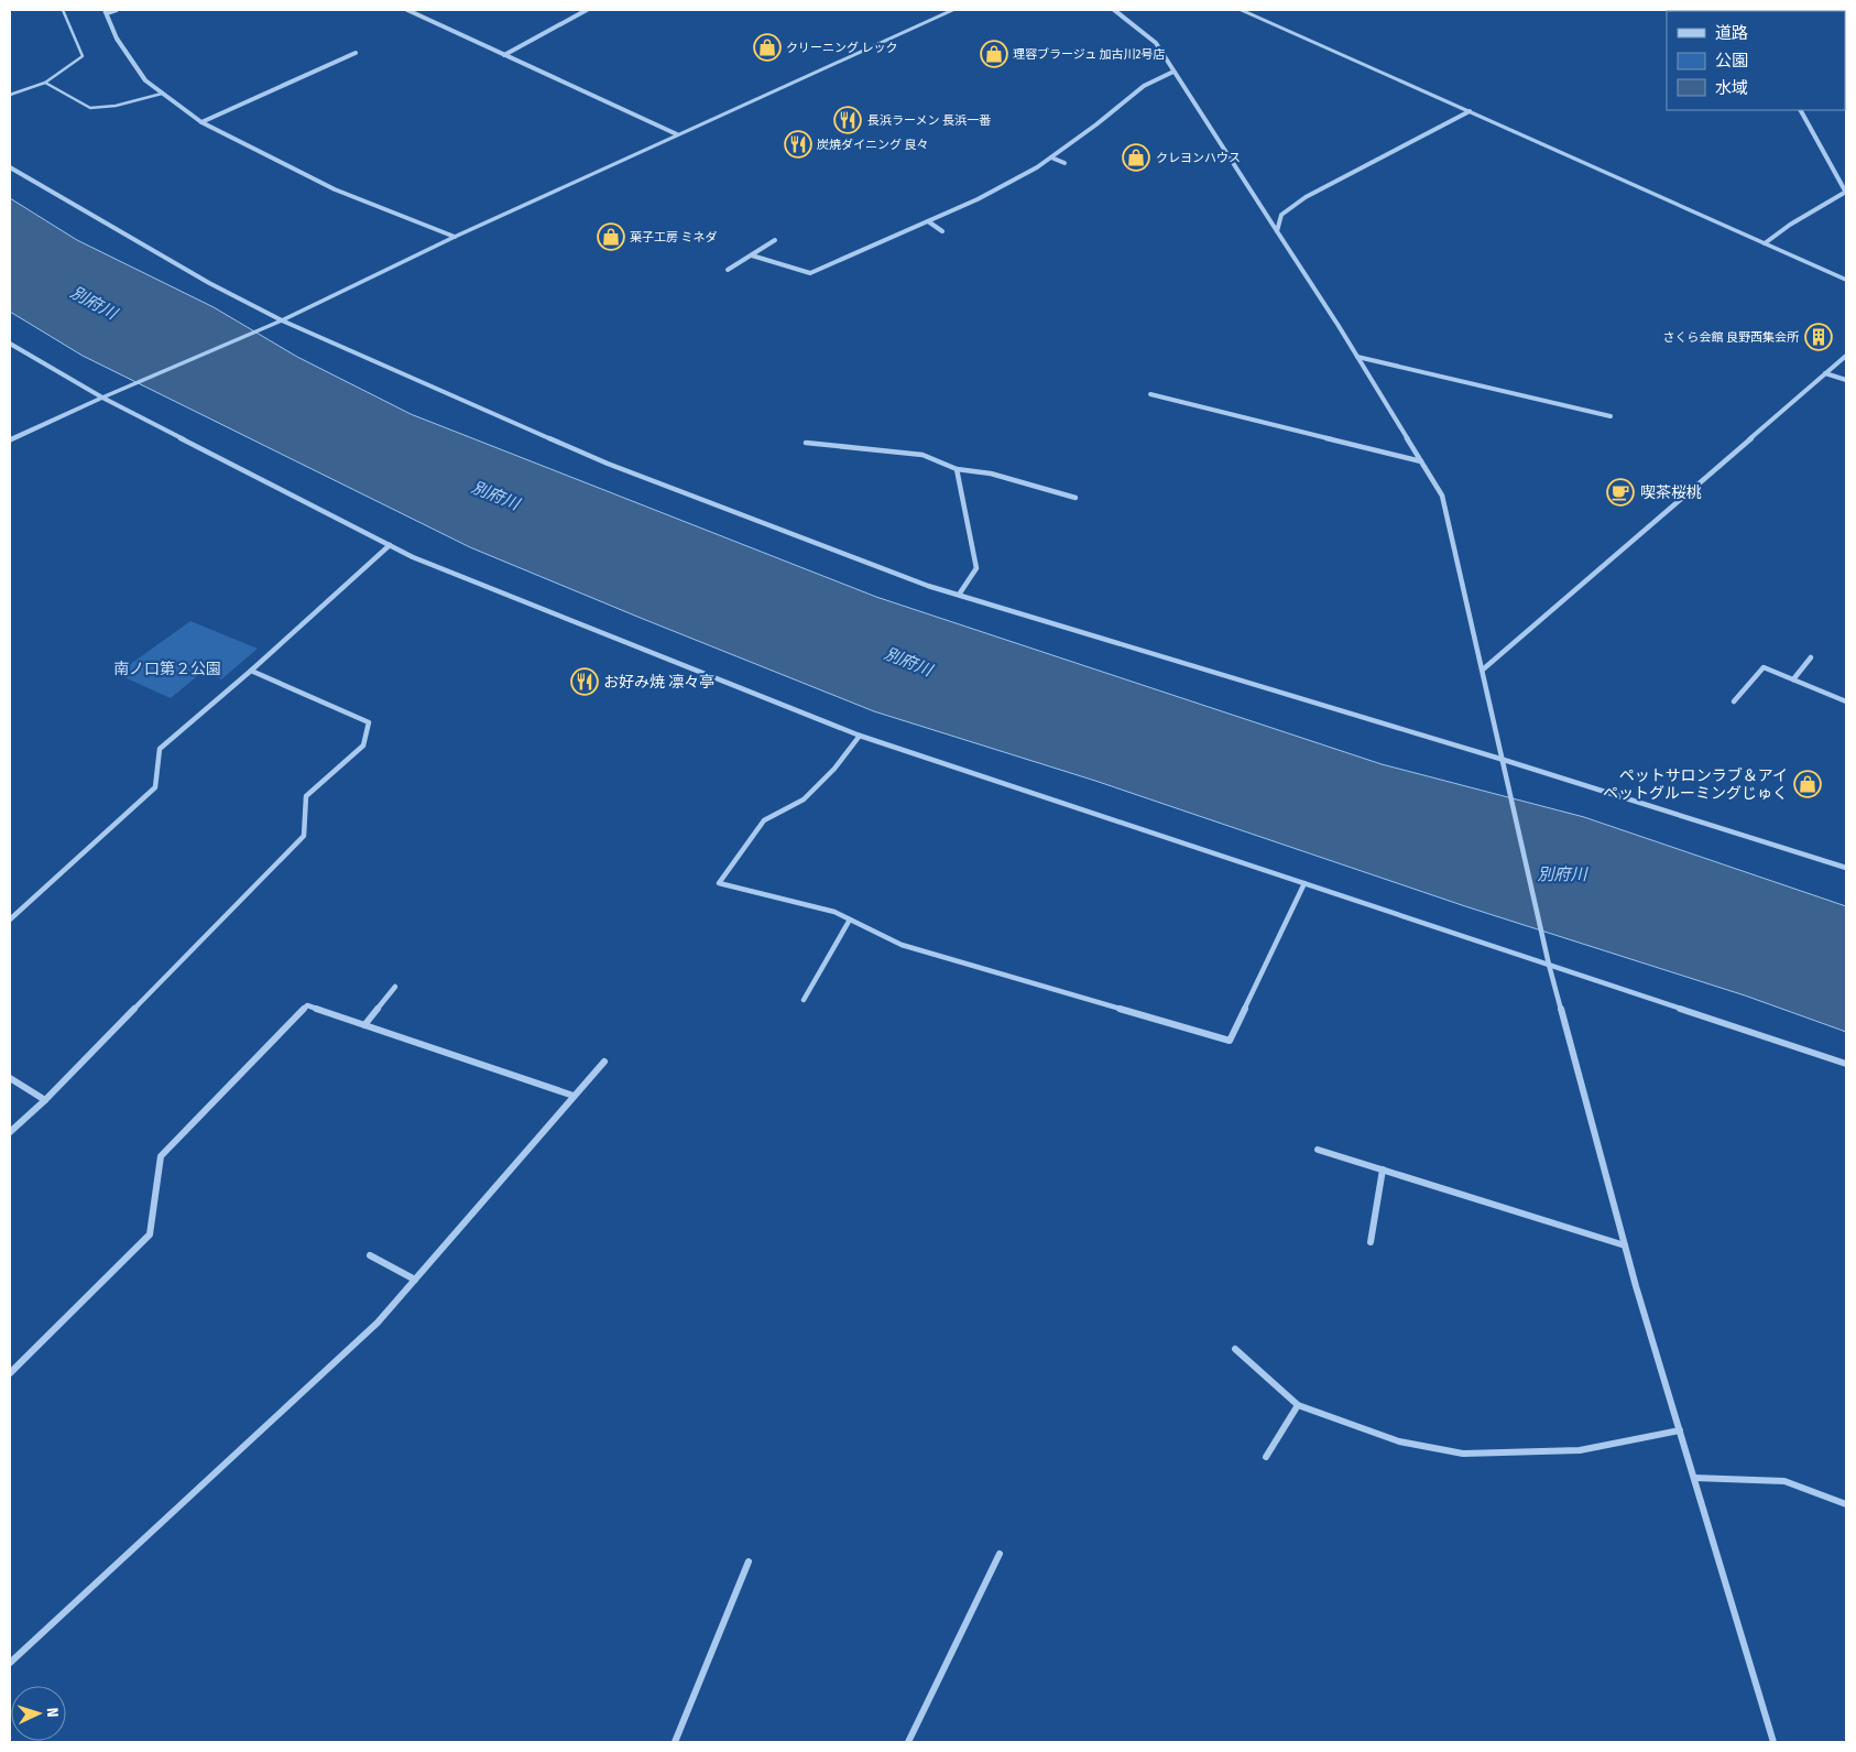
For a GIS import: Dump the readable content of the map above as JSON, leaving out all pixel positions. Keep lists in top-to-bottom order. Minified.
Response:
{"water":["別府川"],"parks":["南ノ口第２公園"],"places":{"shop":["クリーニング レック","理容ブラージュ 加古川2号店","クレヨンハウス","菓子工房 ミネダ","ペットサロンラブ＆アイ ペットグルーミングじゅく"],"restaurant":["長浜ラーメン 長浜一番","炭焼ダイニング 良々","お好み焼 凛々亭"],"building":["さくら会館 良野西集会所"],"cafe":["喫茶桜桃"]},"legend":["道路","公園","水域"],"north":"right"}
